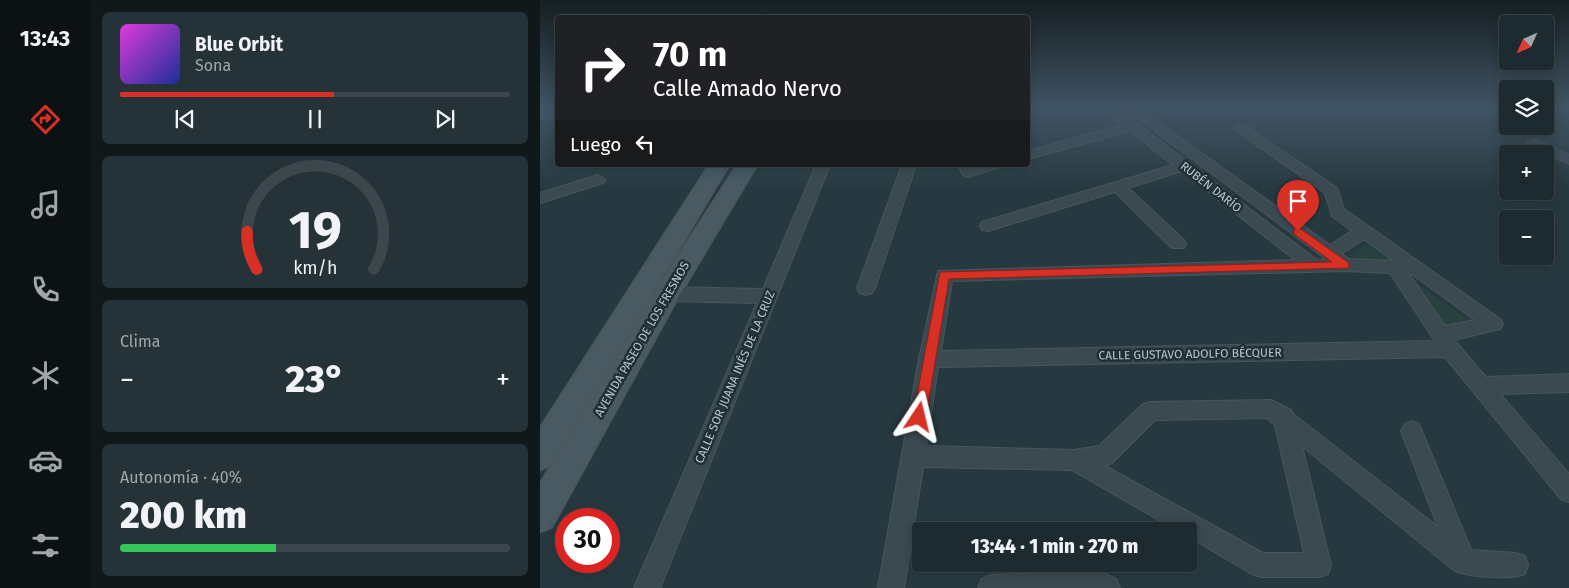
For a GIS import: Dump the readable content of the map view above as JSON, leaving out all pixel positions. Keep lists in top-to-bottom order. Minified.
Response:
{"streets":{"street":["RUBÉN DARÍO","AVENIDA PASEO DE LOS FRESNOS","CALLE GUSTAVO ADOLFO BÉCQUER","CALLE SOR JUANA INÉS DE LA CRUZ"]},"north":"bottom left","page":{"tabs":"13:43","map_buttons":["+","−"],"turn":["70 m","Calle Amado Nervo"],"song":["Blue Orbit","Sona"],"then":"Luego","tile":["Clima",["Autonomía · 40%","200 km"]],"heat":["−","23°","+"],"limit":"30","trip":"13:44 · 1 min · 270 m","gauge":["19","km/h"]}}
